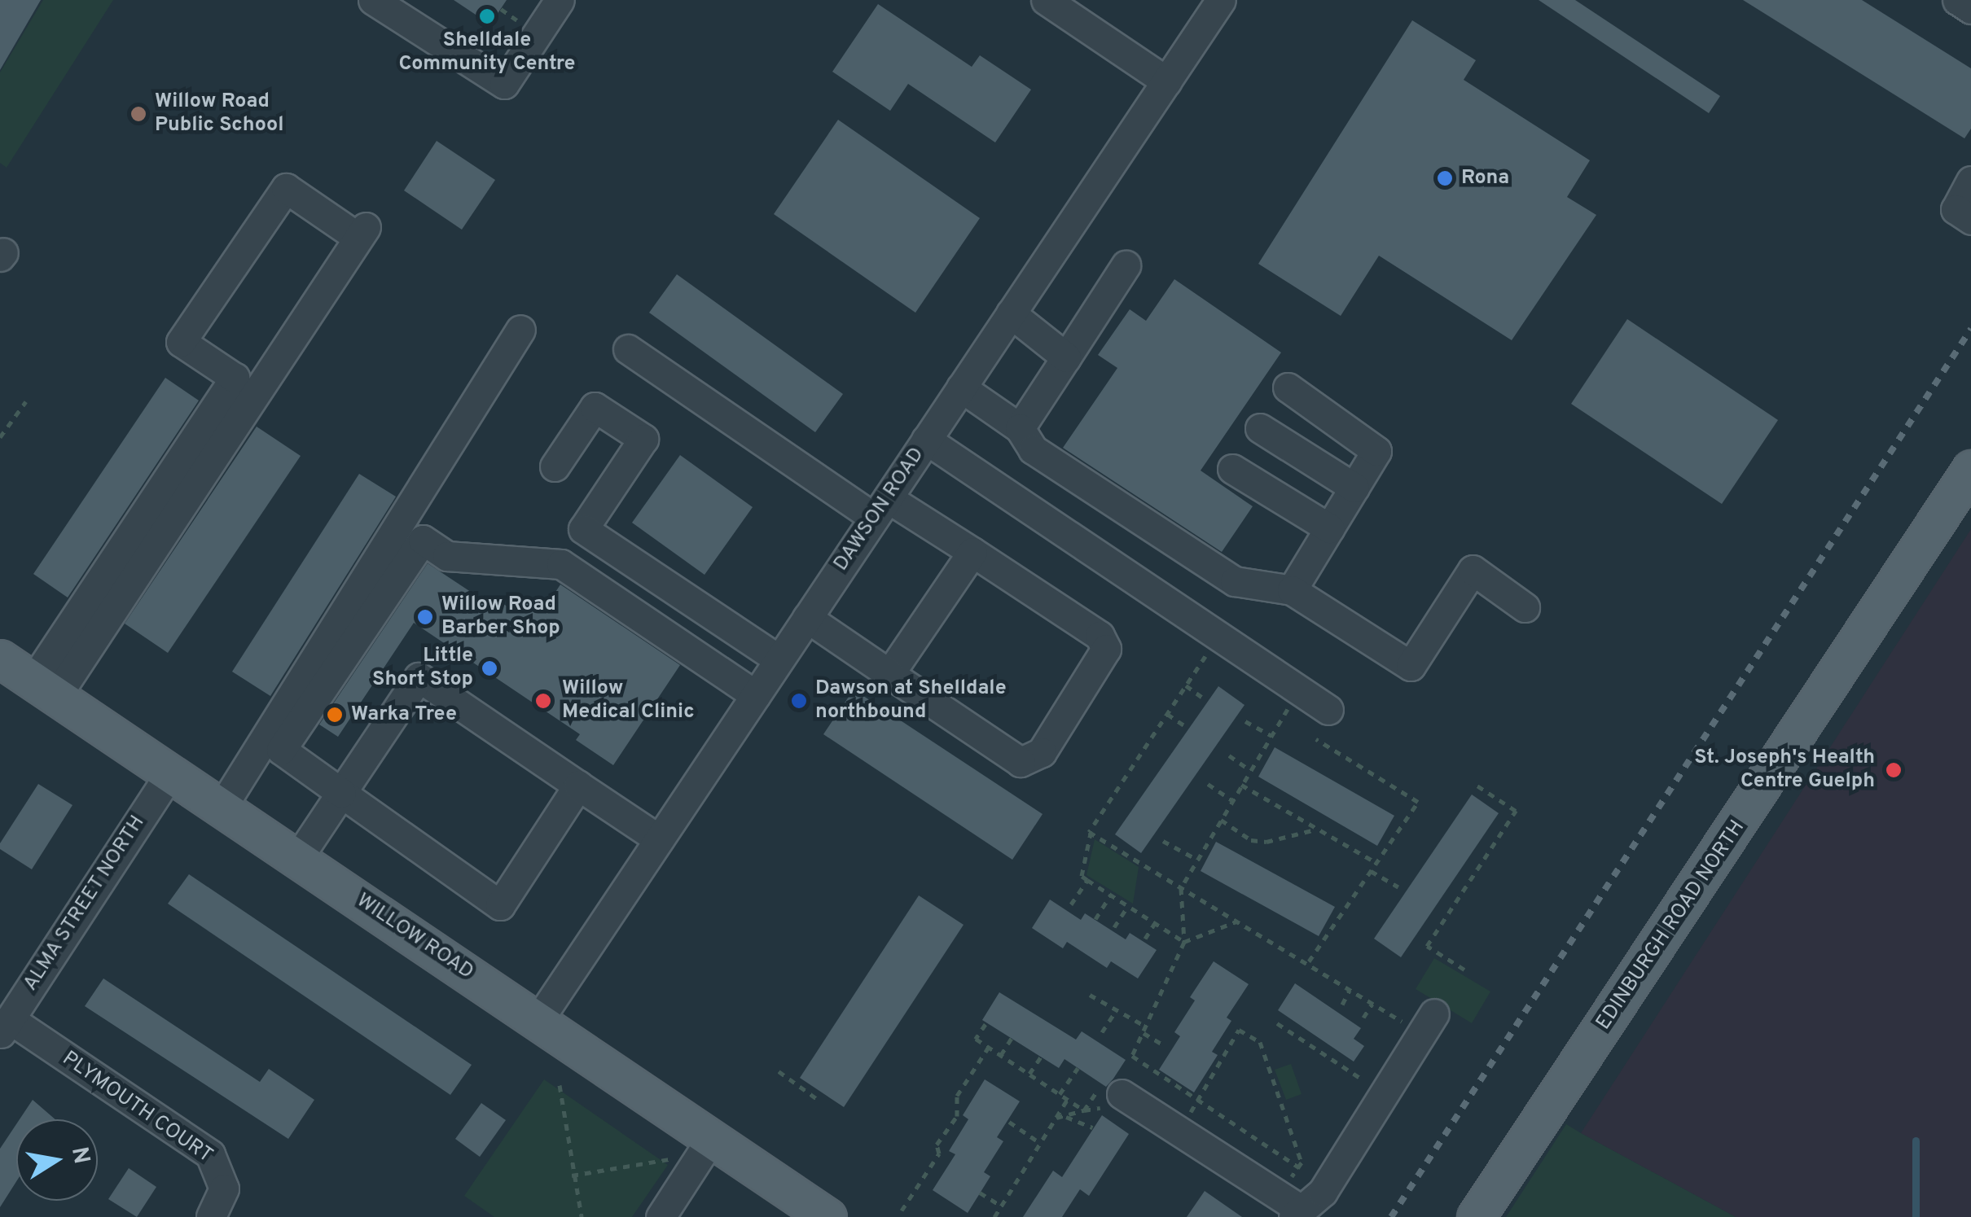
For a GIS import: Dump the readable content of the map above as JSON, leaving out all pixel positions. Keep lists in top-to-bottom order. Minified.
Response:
{"streets":{"main road":["EDINBURGH ROAD NORTH","WILLOW ROAD"],"street":["DAWSON ROAD","ALMA STREET NORTH","PLYMOUTH COURT"]},"crossings":[["DAWSON ROAD","WILLOW ROAD"],["ALMA STREET NORTH","WILLOW ROAD"],["ALMA STREET NORTH","PLYMOUTH COURT"]],"places":["Shelldale Community Centre","Willow Road Public School","Rona","Willow Road Barber Shop","Little Short Stop","Willow Medical Clinic","Dawson at Shelldale northbound","Warka Tree","St. Joseph's Health Centre Guelph"],"north":"right"}
